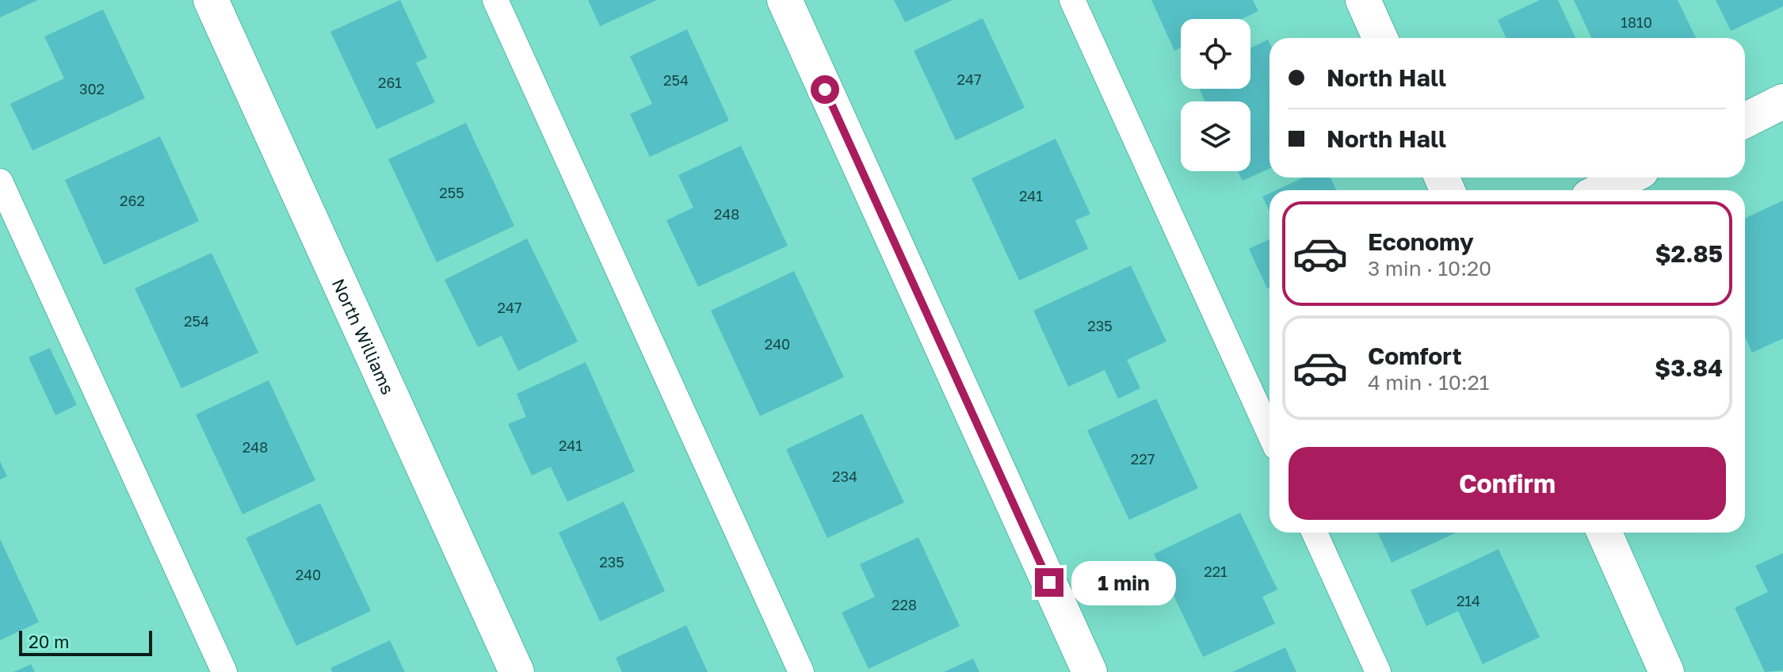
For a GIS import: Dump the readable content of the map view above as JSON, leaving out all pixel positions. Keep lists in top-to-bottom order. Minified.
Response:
{"streets":{"street":["North Williams"]},"house_numbers":["1810","247","254","261","302","255","241","262","248","247","254","235","240","241","248","227","234","235","221","240","214","228"],"scale_bar":"20 m","page":{"banner":["North Hall","North Hall"],"list":[{"name":"Economy","note":"3 min · 10:20","value":"$2.85"},{"name":"Comfort","note":"4 min · 10:21","value":"$3.84"}],"buttons":"Confirm","bubble":"1 min","scale":"20 m"}}
